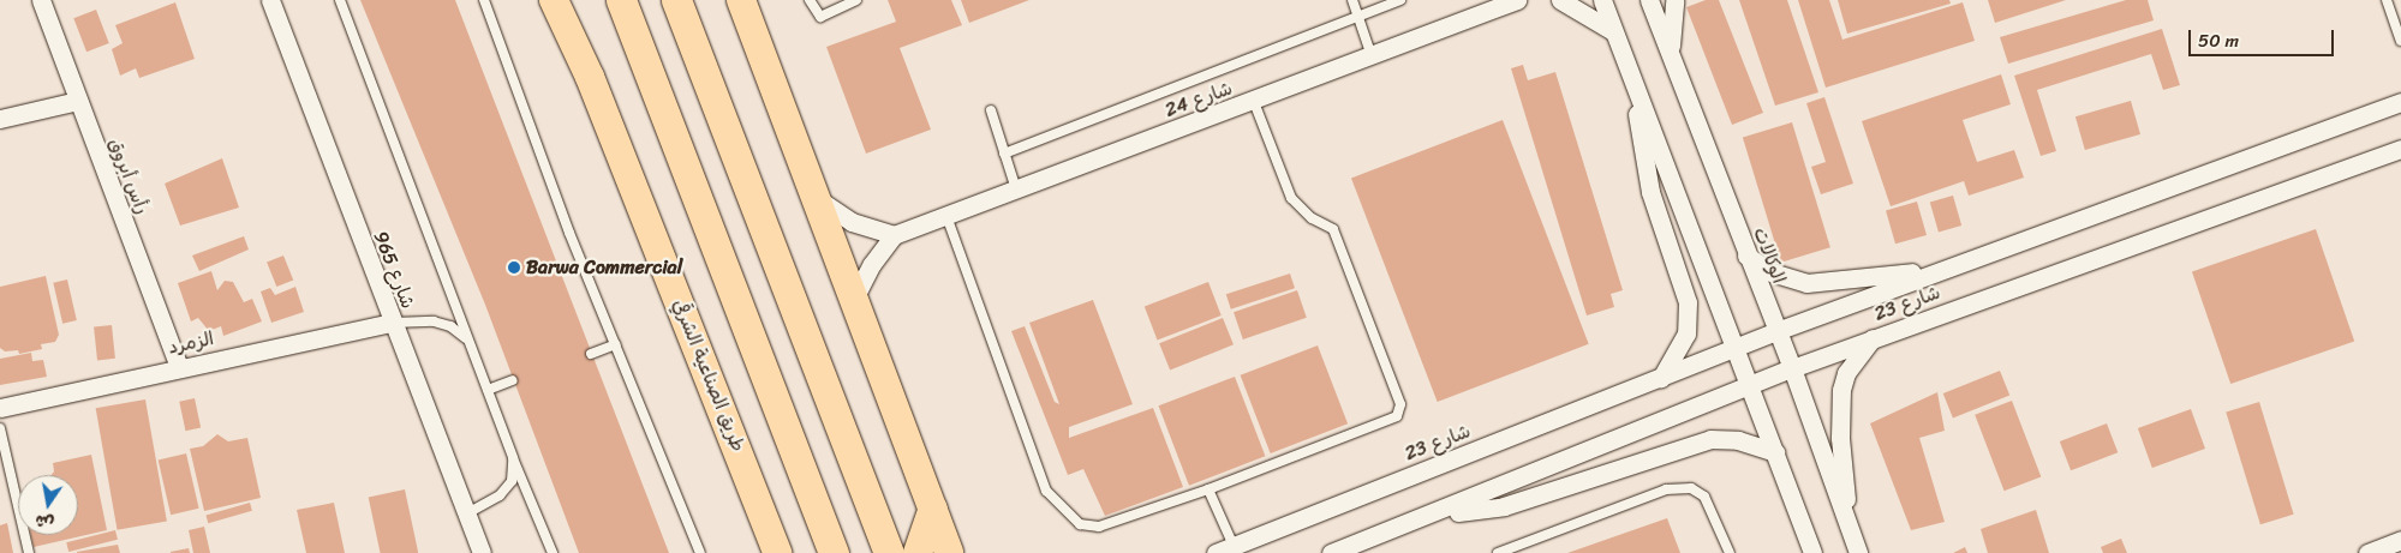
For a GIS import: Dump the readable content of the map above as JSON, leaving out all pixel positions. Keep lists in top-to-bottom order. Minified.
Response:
{"streets":{"main road":["طريق الصناعية الشرقي"],"street":["شارع 24","رأس أبروق","الوكالات","شارع 965","شارع 23","الزمرد"]},"crossings":[["رأس أبروق","الزمرد"],["الوكالات","شارع 23"],["شارع 965","الزمرد"]],"places":["Barwa Commercial"],"scale_bar":"50 m","north":"bottom"}
